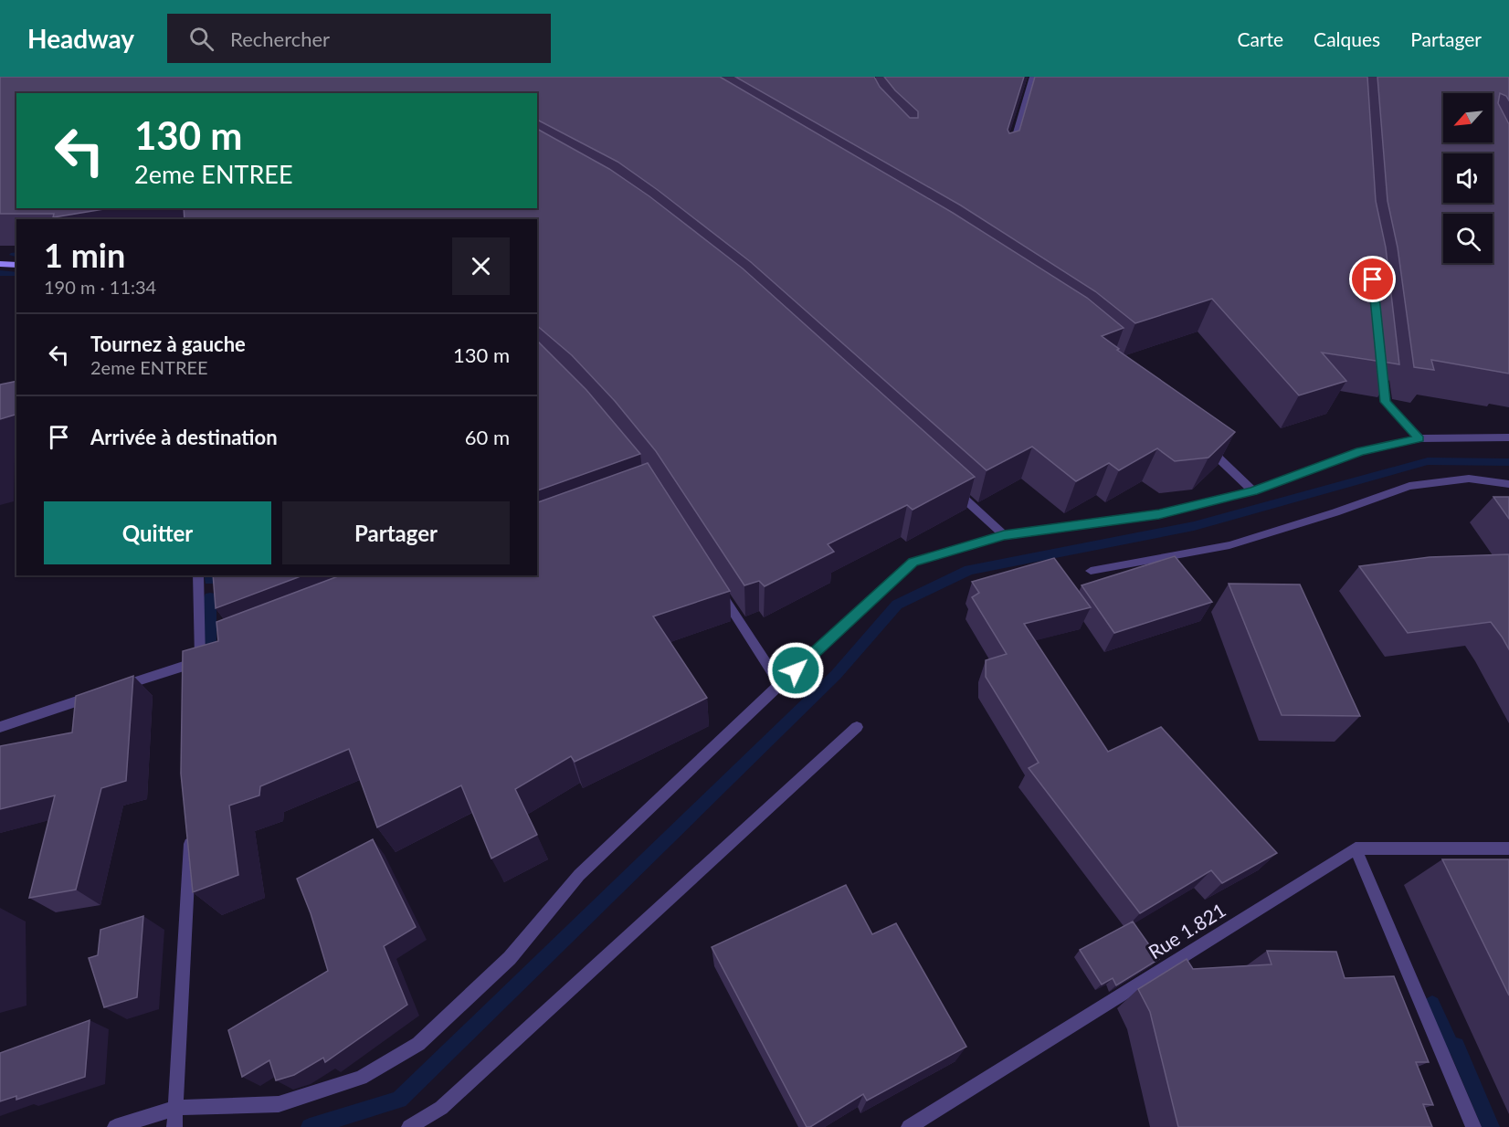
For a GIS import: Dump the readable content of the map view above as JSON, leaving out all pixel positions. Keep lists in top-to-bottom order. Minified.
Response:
{"streets":{"street":["Rue 1.821"]},"north":"bottom left","page":{"header":"Headway","search":"Rechercher","nav":["Carte","Calques","Partager"],"turn":["130 m","2eme ENTREE"],"heading":["1 min","190 m · 11:34"],"list":[{"name":"Tournez à gauche","note":"2eme ENTREE","value":"130 m"},{"name":"Arrivée à destination","value":"60 m"}],"buttons":["Quitter","Partager"]}}
